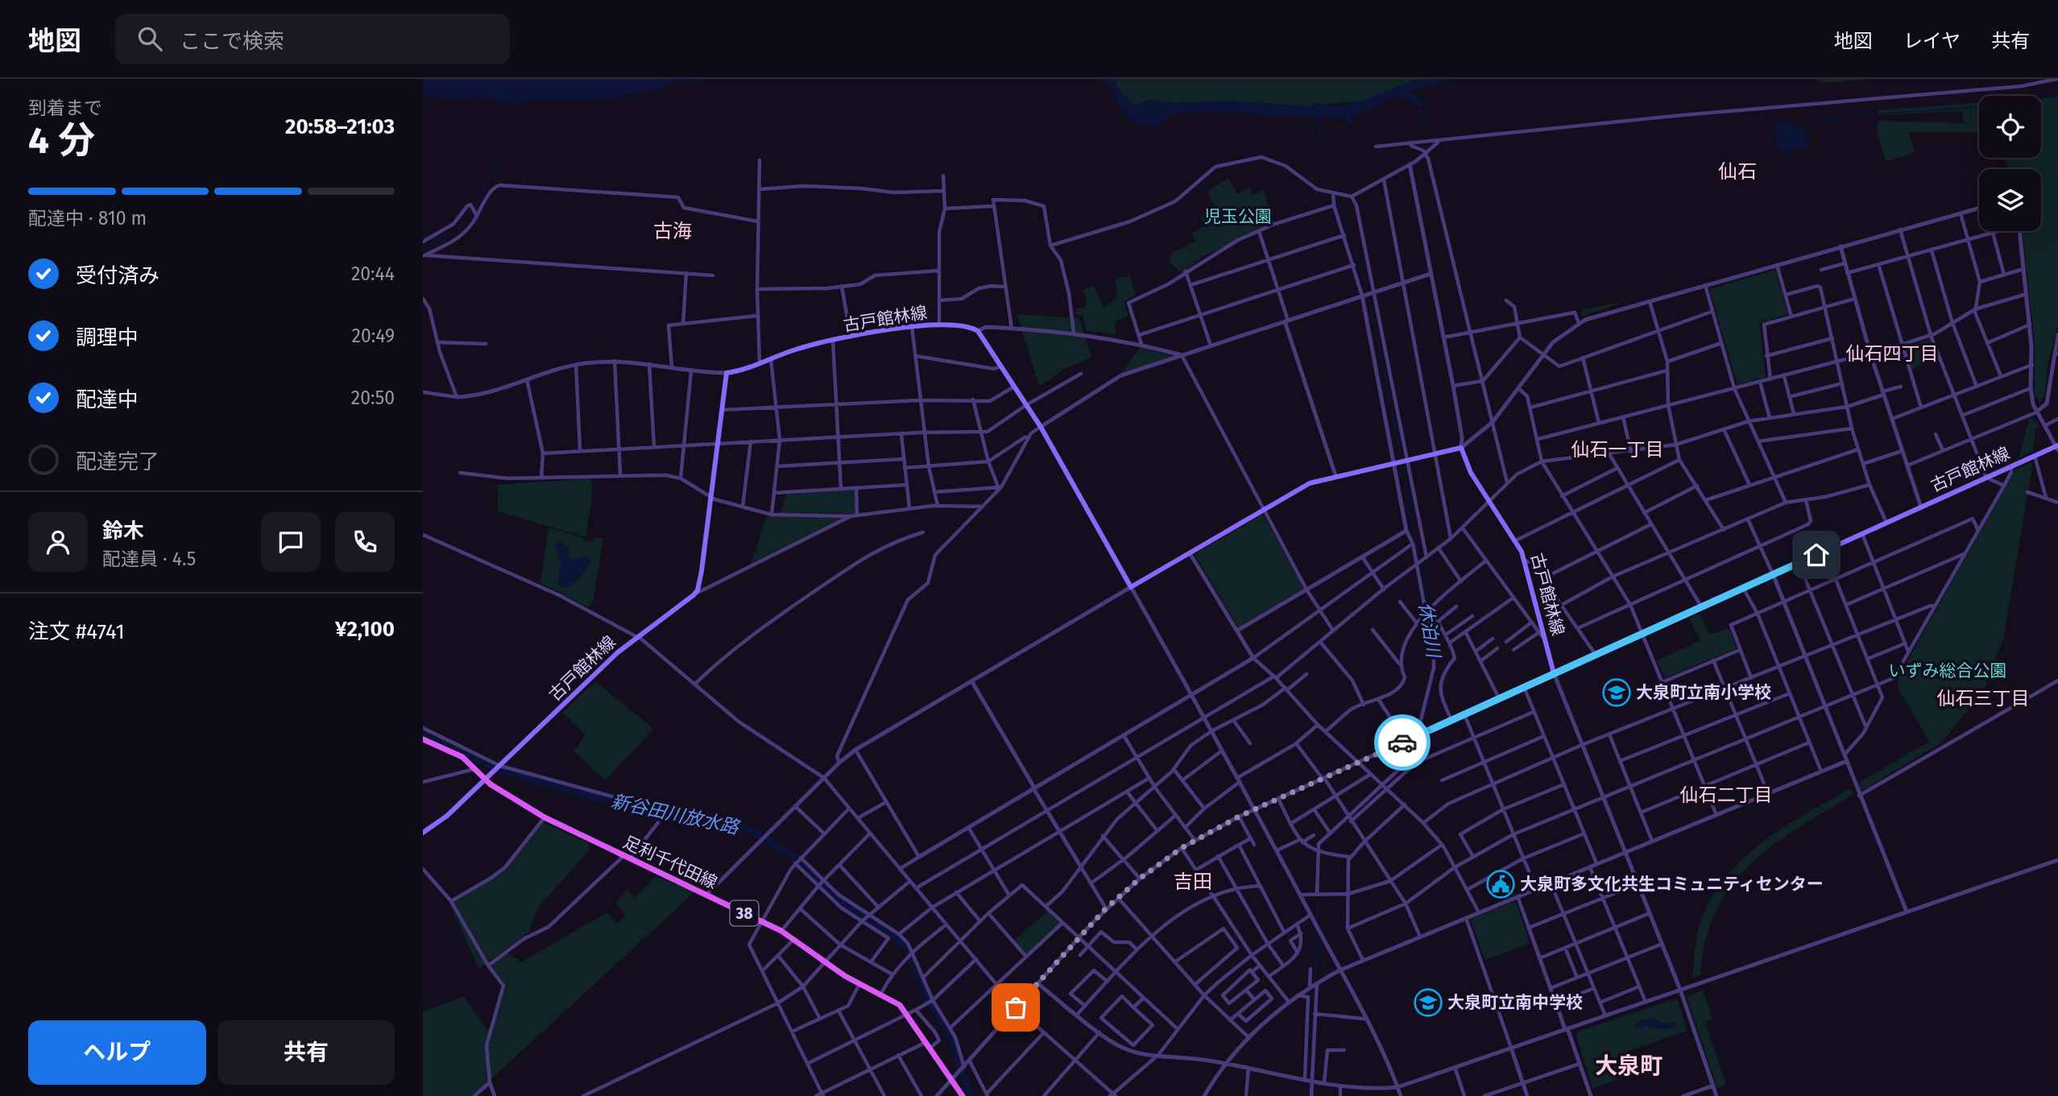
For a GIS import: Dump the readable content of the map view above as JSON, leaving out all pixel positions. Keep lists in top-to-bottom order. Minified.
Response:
{"streets":{"main road":["古戸館林線","足利千代田線","38"]},"crossings":[["古戸館林線","足利千代田線"]],"districts":["仙石","古海","仙石四丁目","仙石一丁目","仙石三丁目","仙石二丁目","吉田","大泉町"],"water":["休泊川","新谷田川放水路"],"parks":["児玉公園","いずみ総合公園"],"places":{"school or university":["大泉町立南小学校","大泉町立南中学校"],"public building":["大泉町多文化共生コミュニティセンター"]},"page":{"header":"地図","search":"ここで検索","nav":["地図","レイヤ","共有"],"heading":["4 分","到着まで","20:58–21:03"],"panel":["鈴木","配達員 · 4.5","注文 #4741","¥2,100"],"bar":"配達中 · 810 m","list":[["受付済み","20:44"],["調理中","20:49"],["配達中","20:50"],"配達完了"],"buttons":["ヘルプ","共有"]}}
